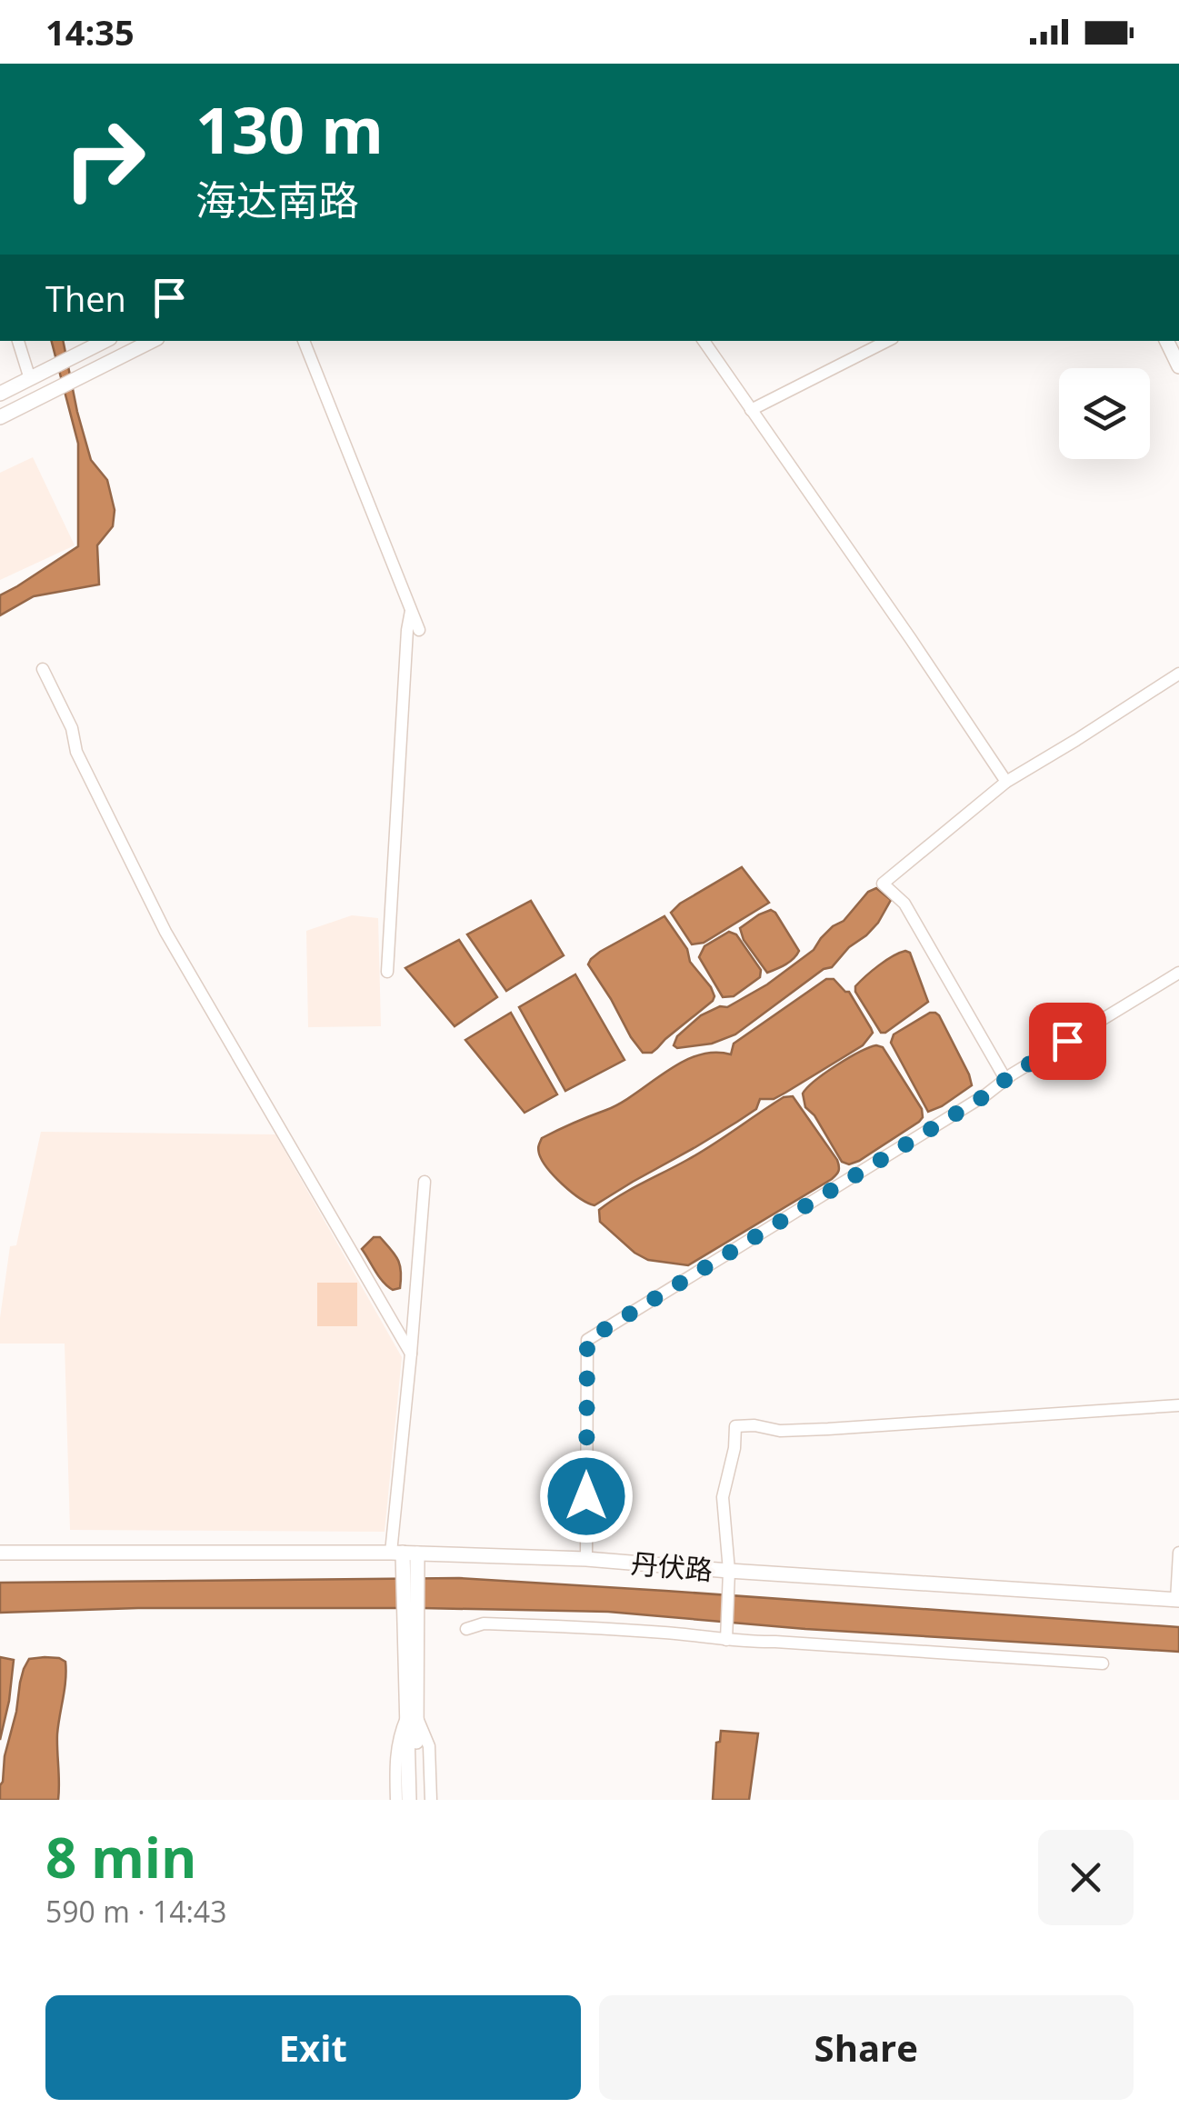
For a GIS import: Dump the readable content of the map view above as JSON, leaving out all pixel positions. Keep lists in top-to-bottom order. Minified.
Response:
{"streets":{"main road":["丹伏路"]},"page":{"status":"14:35","turn":["130 m","海达南路"],"then":"Then","heading":["8 min","590 m · 14:43"],"buttons":["Exit","Share"]}}
